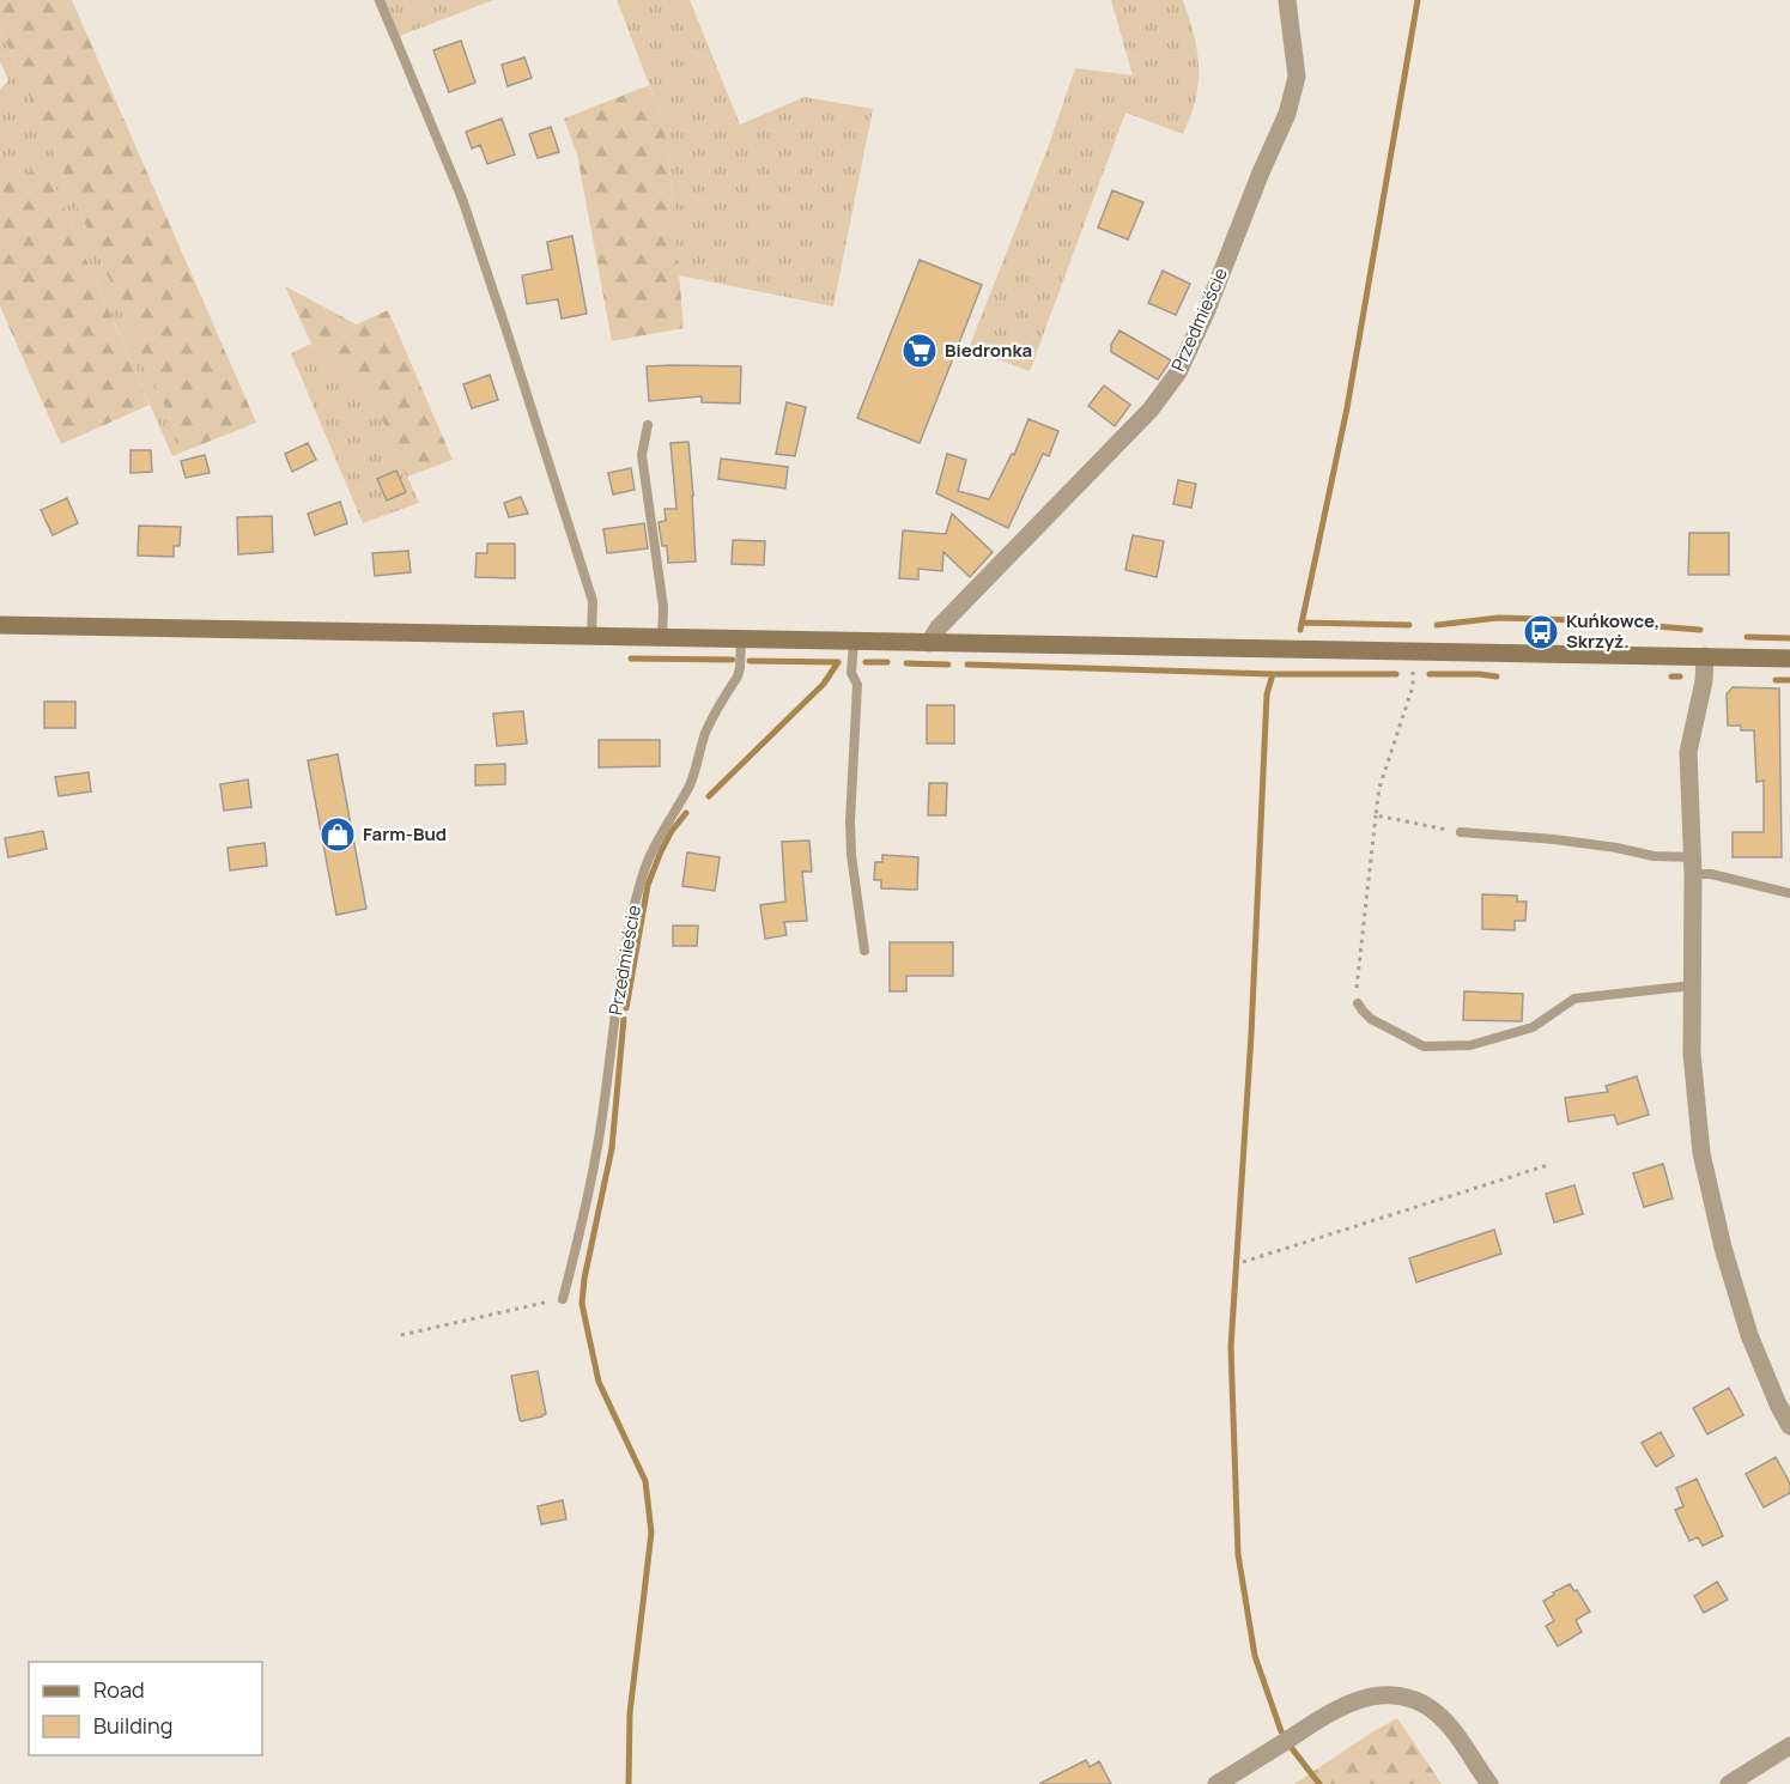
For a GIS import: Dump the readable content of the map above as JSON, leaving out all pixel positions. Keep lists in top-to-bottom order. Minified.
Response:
{"streets":{"street":["Przedmieście"]},"places":{"supermarket":["Biedronka"],"bus stop":["Kuńkowce, Skrzyż."],"shop":["Farm-Bud"]},"legend":["Road","Building"]}
